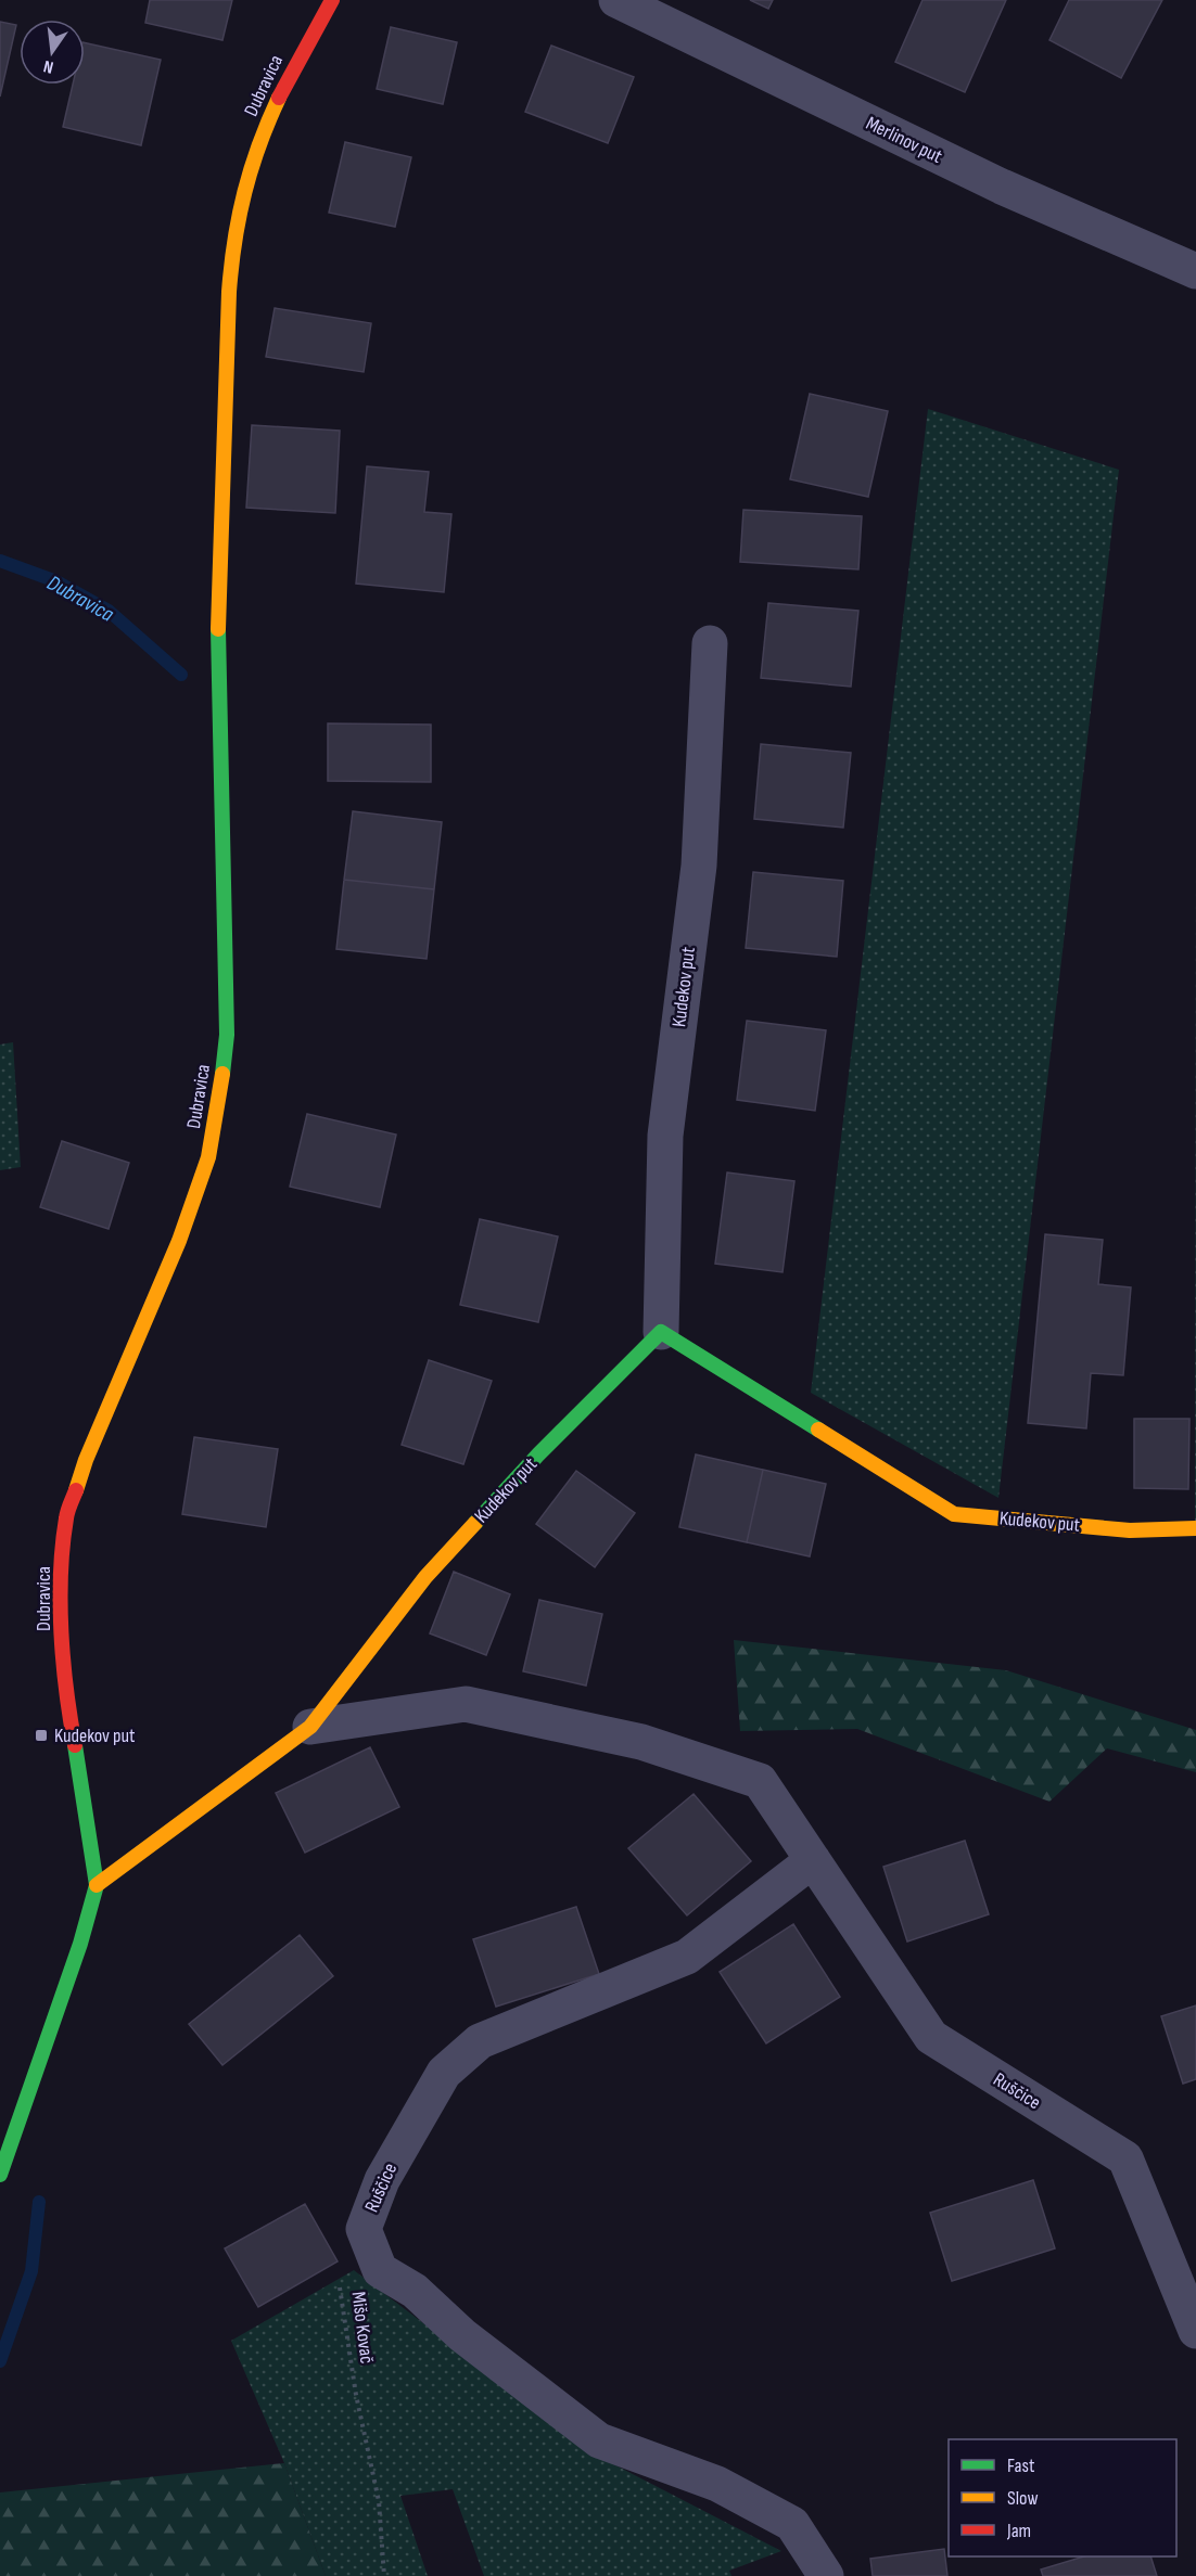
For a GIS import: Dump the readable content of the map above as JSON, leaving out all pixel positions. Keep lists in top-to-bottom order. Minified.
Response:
{"streets":{"street":["Dubravica","Merlinov put","Kudekov put","Ruščice"],"path":["Mišo Kovač"]},"crossings":[["Dubravica","Kudekov put"],["Kudekov put","Ruščice"],["Ruščice","Mišo Kovač"]],"water":["Dubravica"],"places":{"transit":["Kudekov put"]},"legend":["Fast","Slow","Jam"],"north":"bottom"}
